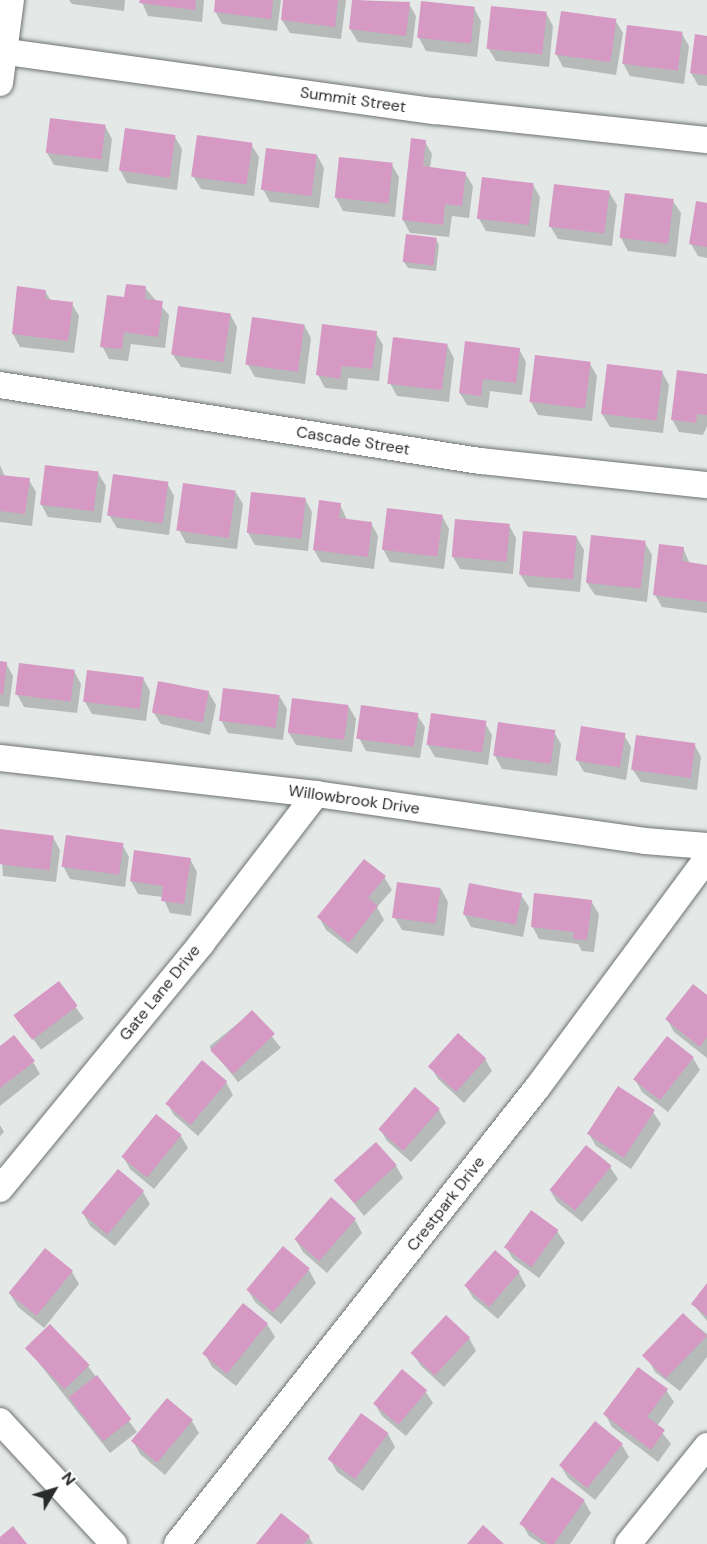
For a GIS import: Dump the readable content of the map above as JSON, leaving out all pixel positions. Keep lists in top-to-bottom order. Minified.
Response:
{"streets":{"street":["Summit Street","Cascade Street","Willowbrook Drive","Gate Lane Drive","Crestpark Drive"]},"crossings":[["Willowbrook Drive","Gate Lane Drive"]],"north":"top right"}
